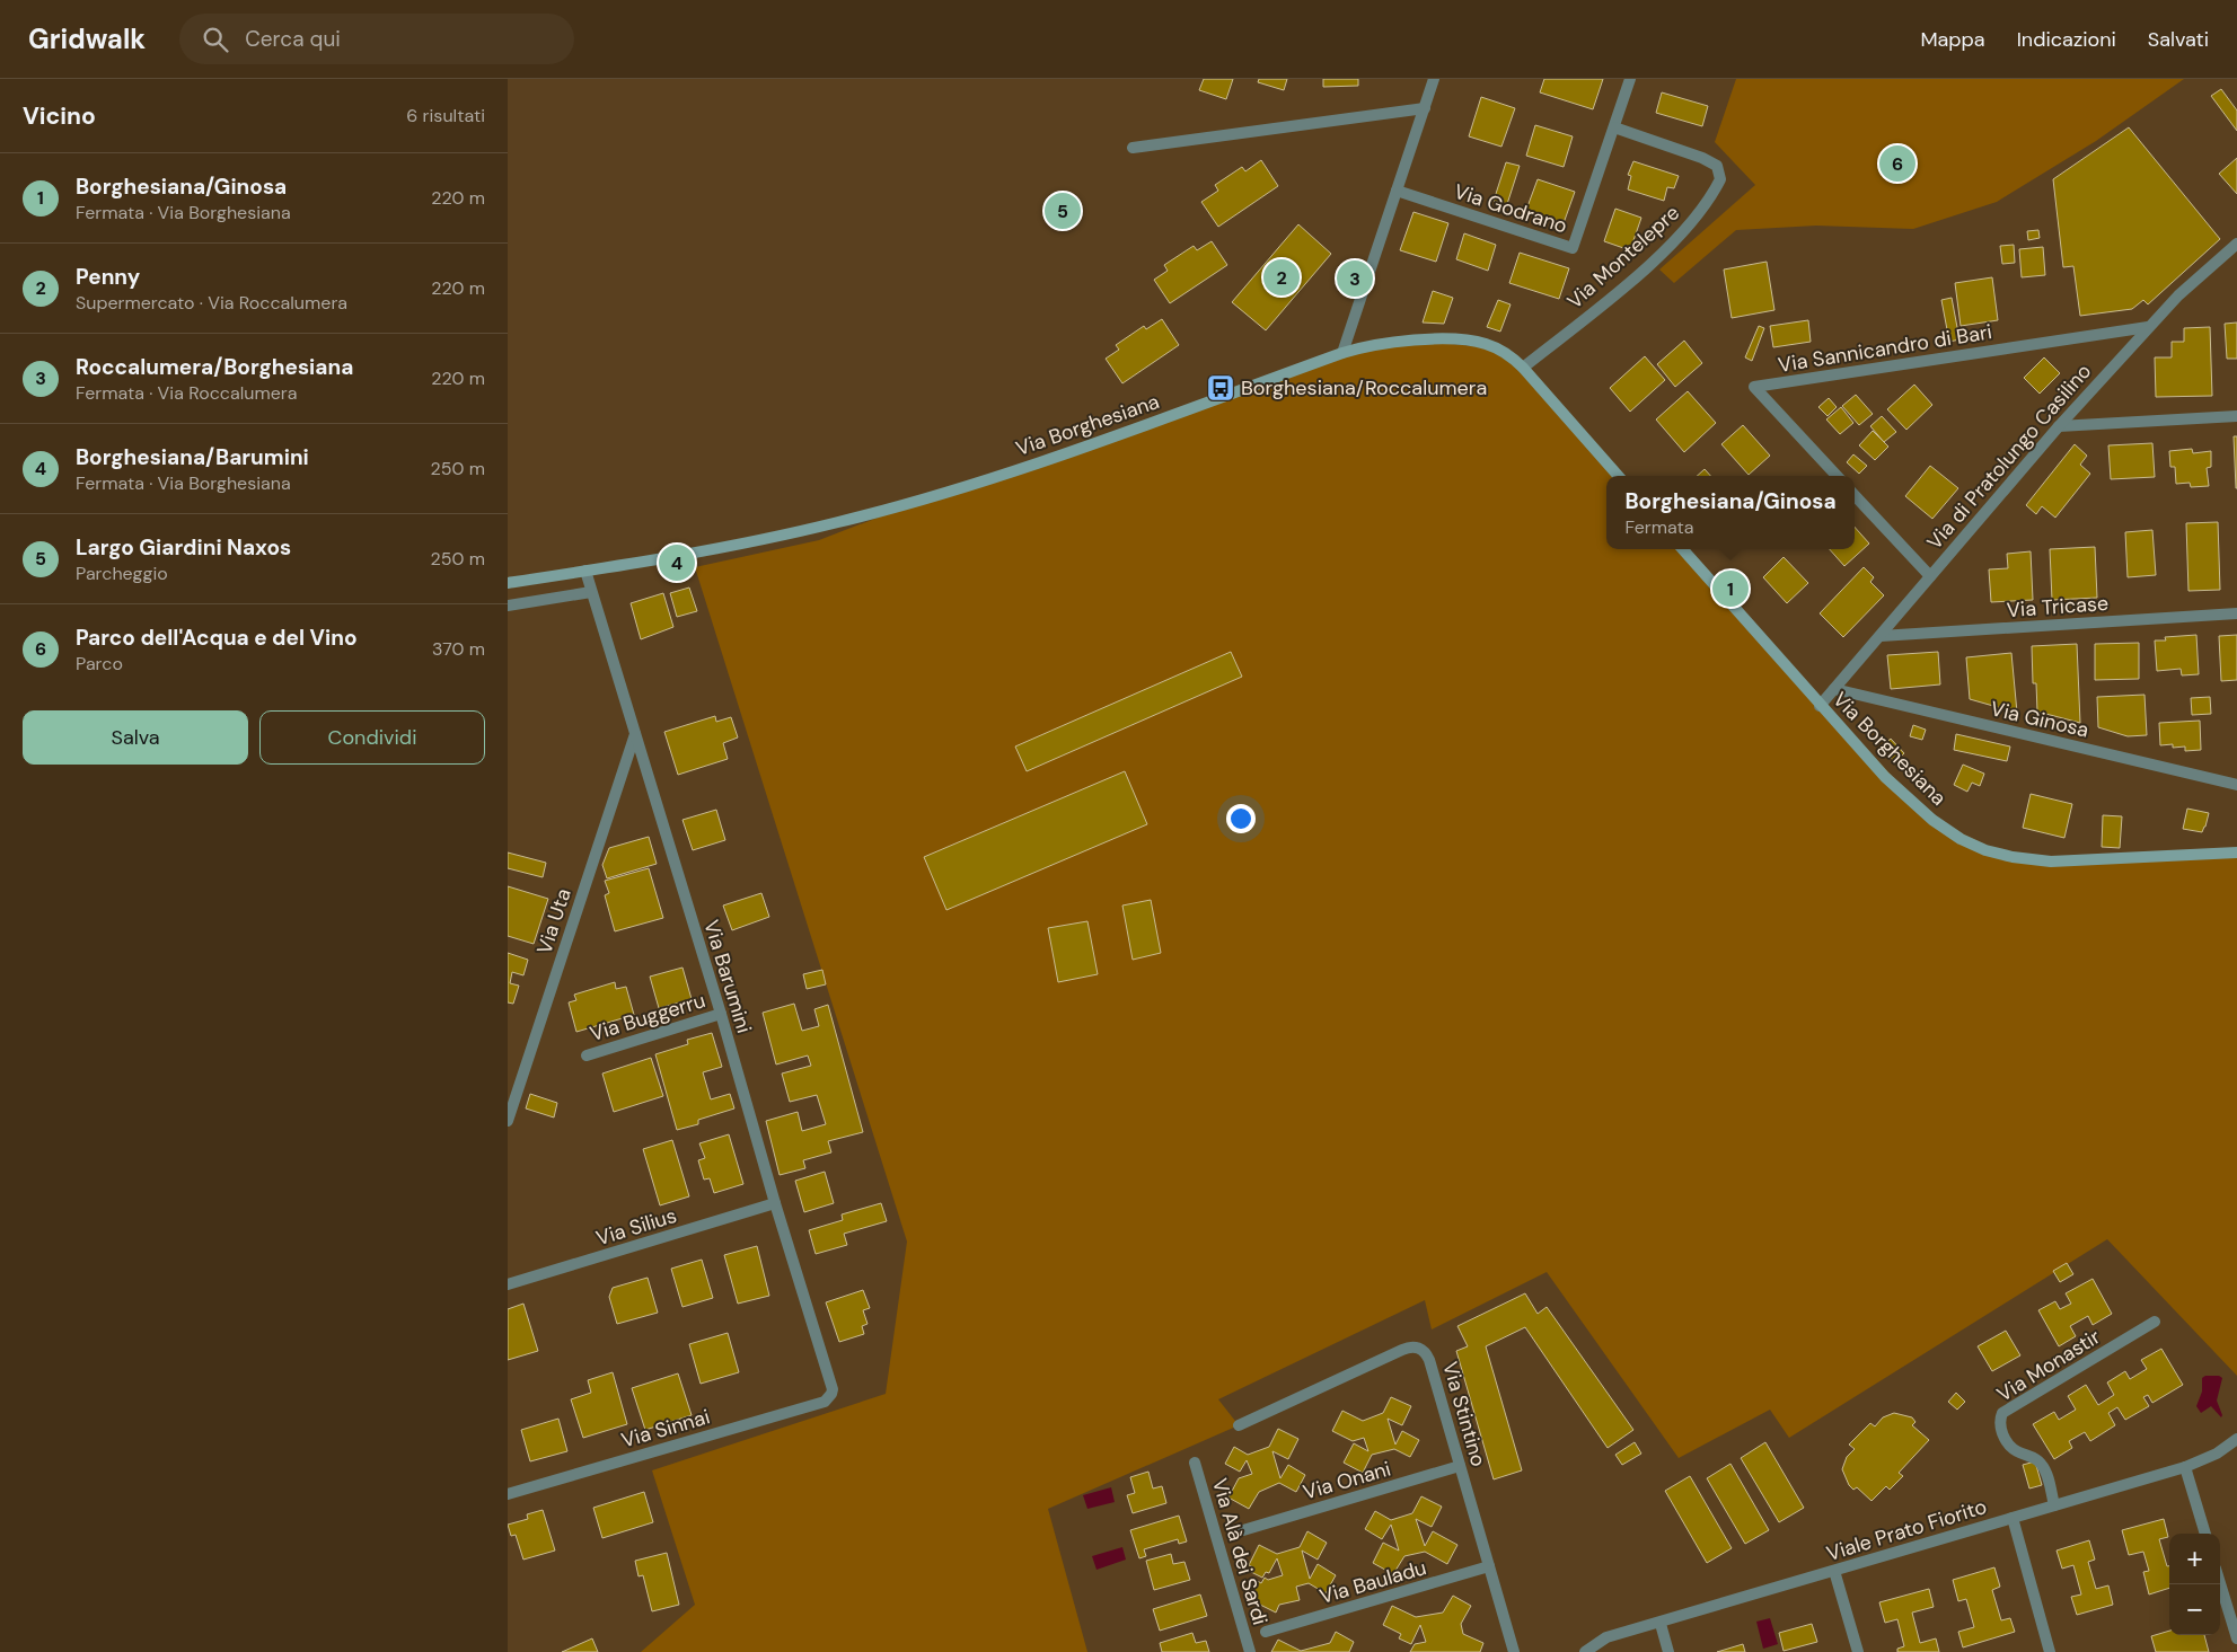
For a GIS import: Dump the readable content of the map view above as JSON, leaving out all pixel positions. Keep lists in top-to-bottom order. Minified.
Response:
{"streets":{"street":["Via Godrano","Via Montelepre","Via Sannicandro di Bari","Via Borghesiana","Via di Pratolungo Casilino","Via Tricase","Via Ginosa","Via Uta","Via Barumini","Via Buggerru","Via Silius","Via Monastir","Via Stintino","Via Sinnai","Via Onani","Viale Prato Fiorito","Via Alà dei Sardi","Via Bauladu"]},"crossings":[["Via Godrano","Via Montelepre"],["Via Montelepre","Via Borghesiana"],["Via Sannicandro di Bari","Via di Pratolungo Casilino"],["Via Borghesiana","Via di Pratolungo Casilino"],["Via Borghesiana","Via Barumini"],["Via di Pratolungo Casilino","Via Tricase"],["Via di Pratolungo Casilino","Via Ginosa"],["Via Uta","Via Barumini"],["Via Barumini","Via Buggerru"],["Via Barumini","Via Silius"],["Via Barumini","Via Sinnai"],["Via Monastir","Viale Prato Fiorito"],["Via Stintino","Via Onani"],["Via Stintino","Via Bauladu"]],"places":{"bus stop":["Borghesiana/Roccalumera"]},"page":{"header":"Gridwalk","search":"Cerca qui","nav":["Mappa","Indicazioni","Salvati"],"heading":["Vicino","6 risultati"],"pins":["6","5","2","3","4","1"],"list":[{"mark":"1","name":"Borghesiana/Ginosa","note":"Fermata · Via Borghesiana","value":"220 m"},{"mark":"2","name":"Penny","note":"Supermercato · Via Roccalumera","value":"220 m"},{"mark":"3","name":"Roccalumera/Borghesiana","note":"Fermata · Via Roccalumera","value":"220 m"},{"mark":"4","name":"Borghesiana/Barumini","note":"Fermata · Via Borghesiana","value":"250 m"},{"mark":"5","name":"Largo Giardini Naxos","note":"Parcheggio","value":"250 m"},{"mark":"6","name":"Parco dell'Acqua e del Vino","note":"Parco","value":"370 m"}],"popup":["Borghesiana/Ginosa","Fermata"],"buttons":["Salva","Condividi"],"map_buttons":["+","−"]}}
